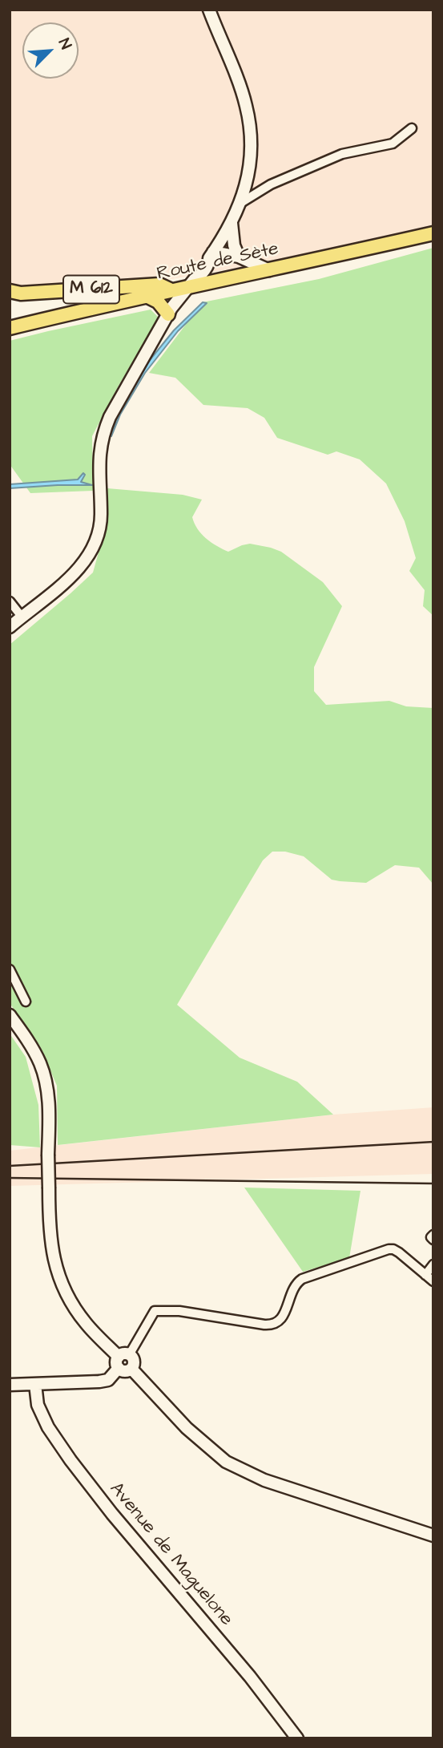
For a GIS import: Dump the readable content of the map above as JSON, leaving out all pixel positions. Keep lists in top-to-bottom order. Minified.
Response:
{"streets":{"main road":["Route de Sète","M 612"],"street":["Avenue de Maguelone"]},"crossings":[["Route de Sète","M 612"]],"north":"top right"}
